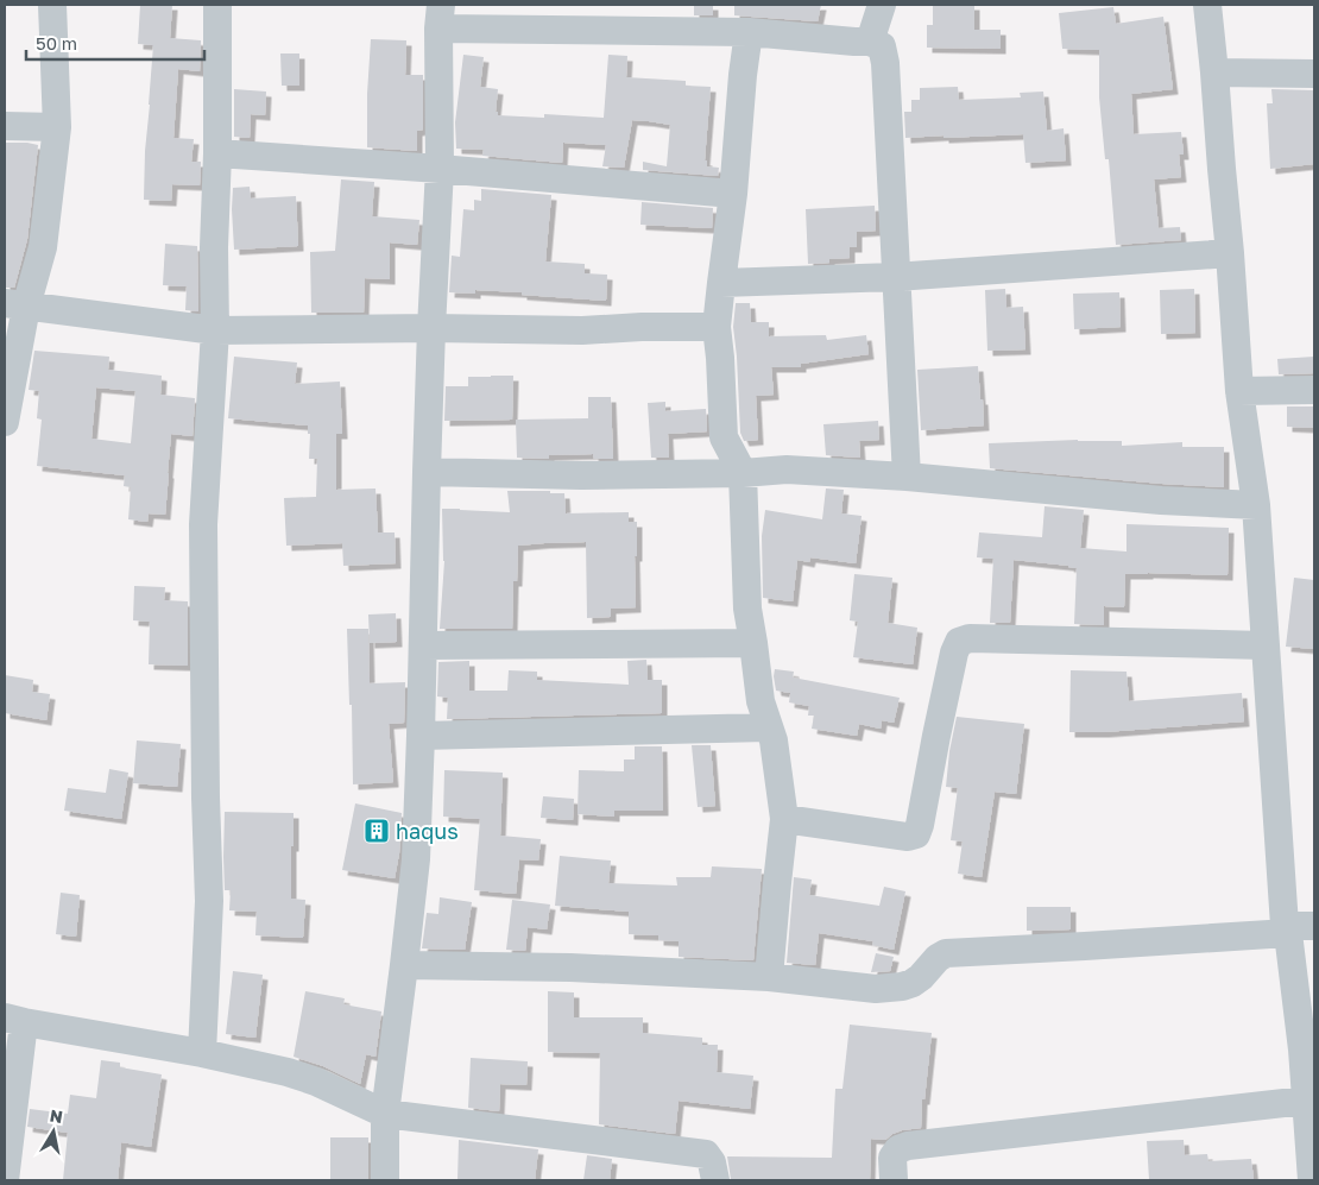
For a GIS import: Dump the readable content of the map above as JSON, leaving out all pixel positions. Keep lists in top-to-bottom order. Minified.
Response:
{"places":{"building":["haqus"]},"scale_bar":"50 m","north":"top"}
